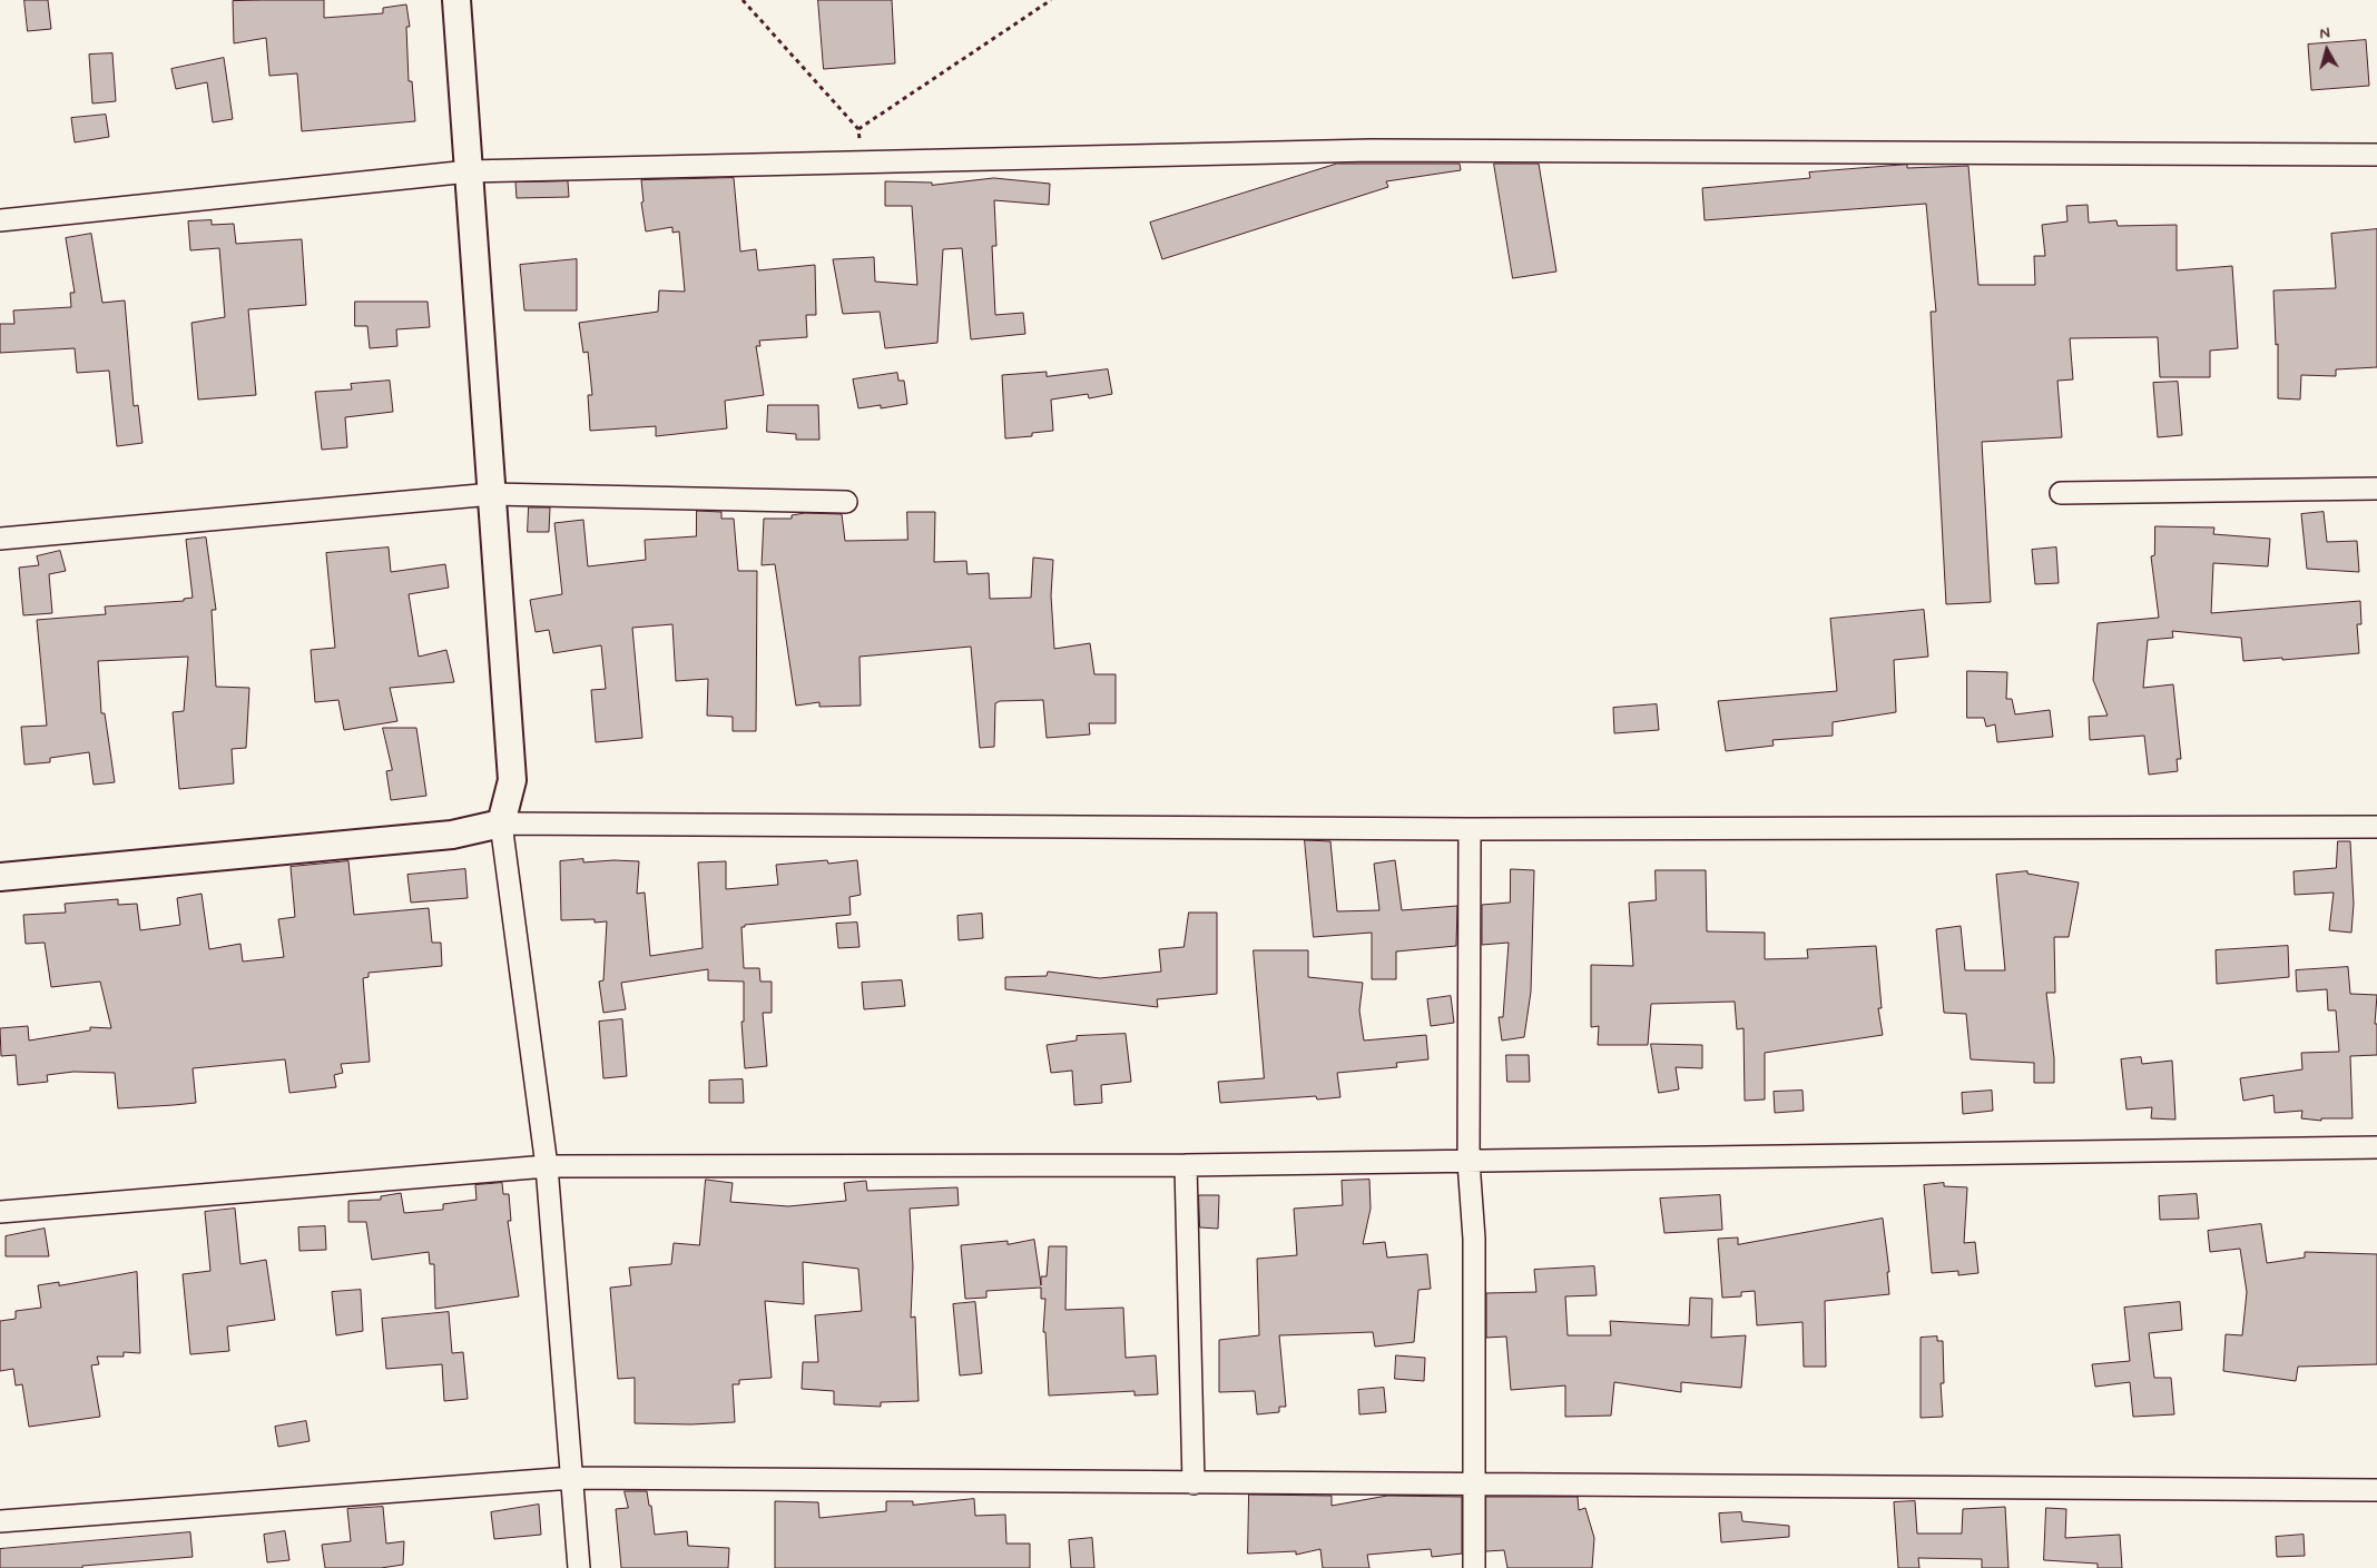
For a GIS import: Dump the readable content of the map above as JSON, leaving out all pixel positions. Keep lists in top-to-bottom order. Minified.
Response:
{"north":"top"}
